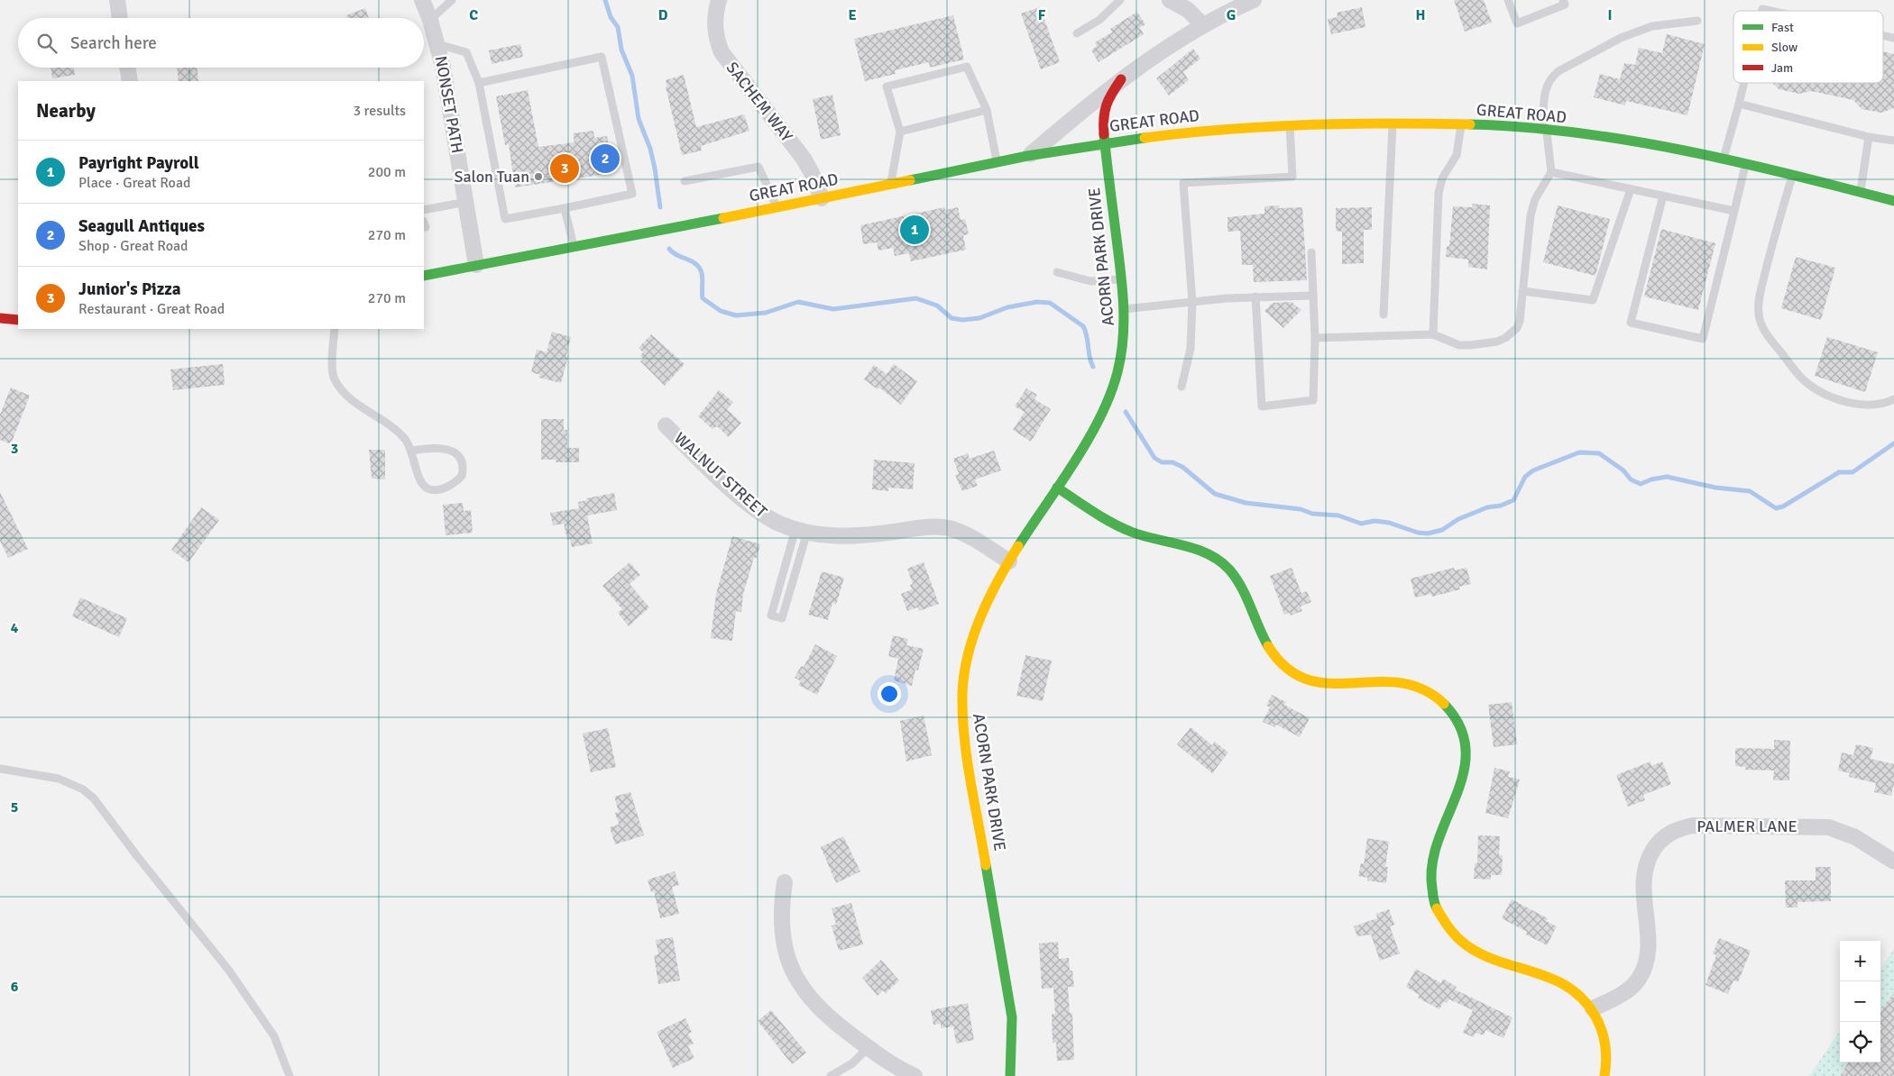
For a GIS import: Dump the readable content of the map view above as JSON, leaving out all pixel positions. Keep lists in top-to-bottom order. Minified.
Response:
{"streets":{"street":["SACHEM WAY","NONSET PATH","GREAT ROAD","ACORN PARK DRIVE","WALNUT STREET","PALMER LANE"]},"crossings":[["SACHEM WAY","GREAT ROAD"],["NONSET PATH","GREAT ROAD"],["GREAT ROAD","ACORN PARK DRIVE"],["ACORN PARK DRIVE","WALNUT STREET"]],"places":["Salon Tuan"],"legend":["Fast","Slow","Jam"],"page":{"search":"Search here","heading":["Nearby","3 results"],"list":[{"mark":"1","name":"Payright Payroll","note":"Place · Great Road","value":"200 m"},{"mark":"2","name":"Seagull Antiques","note":"Shop · Great Road","value":"270 m"},{"mark":"3","name":"Junior's Pizza","note":"Restaurant · Great Road","value":"270 m"}],"pins":["2","3","1"],"map_buttons":["+","−"]},"grid":{"columns":["C","D","E","F","G","H","I"],"rows":["3","4","5","6"]}}
